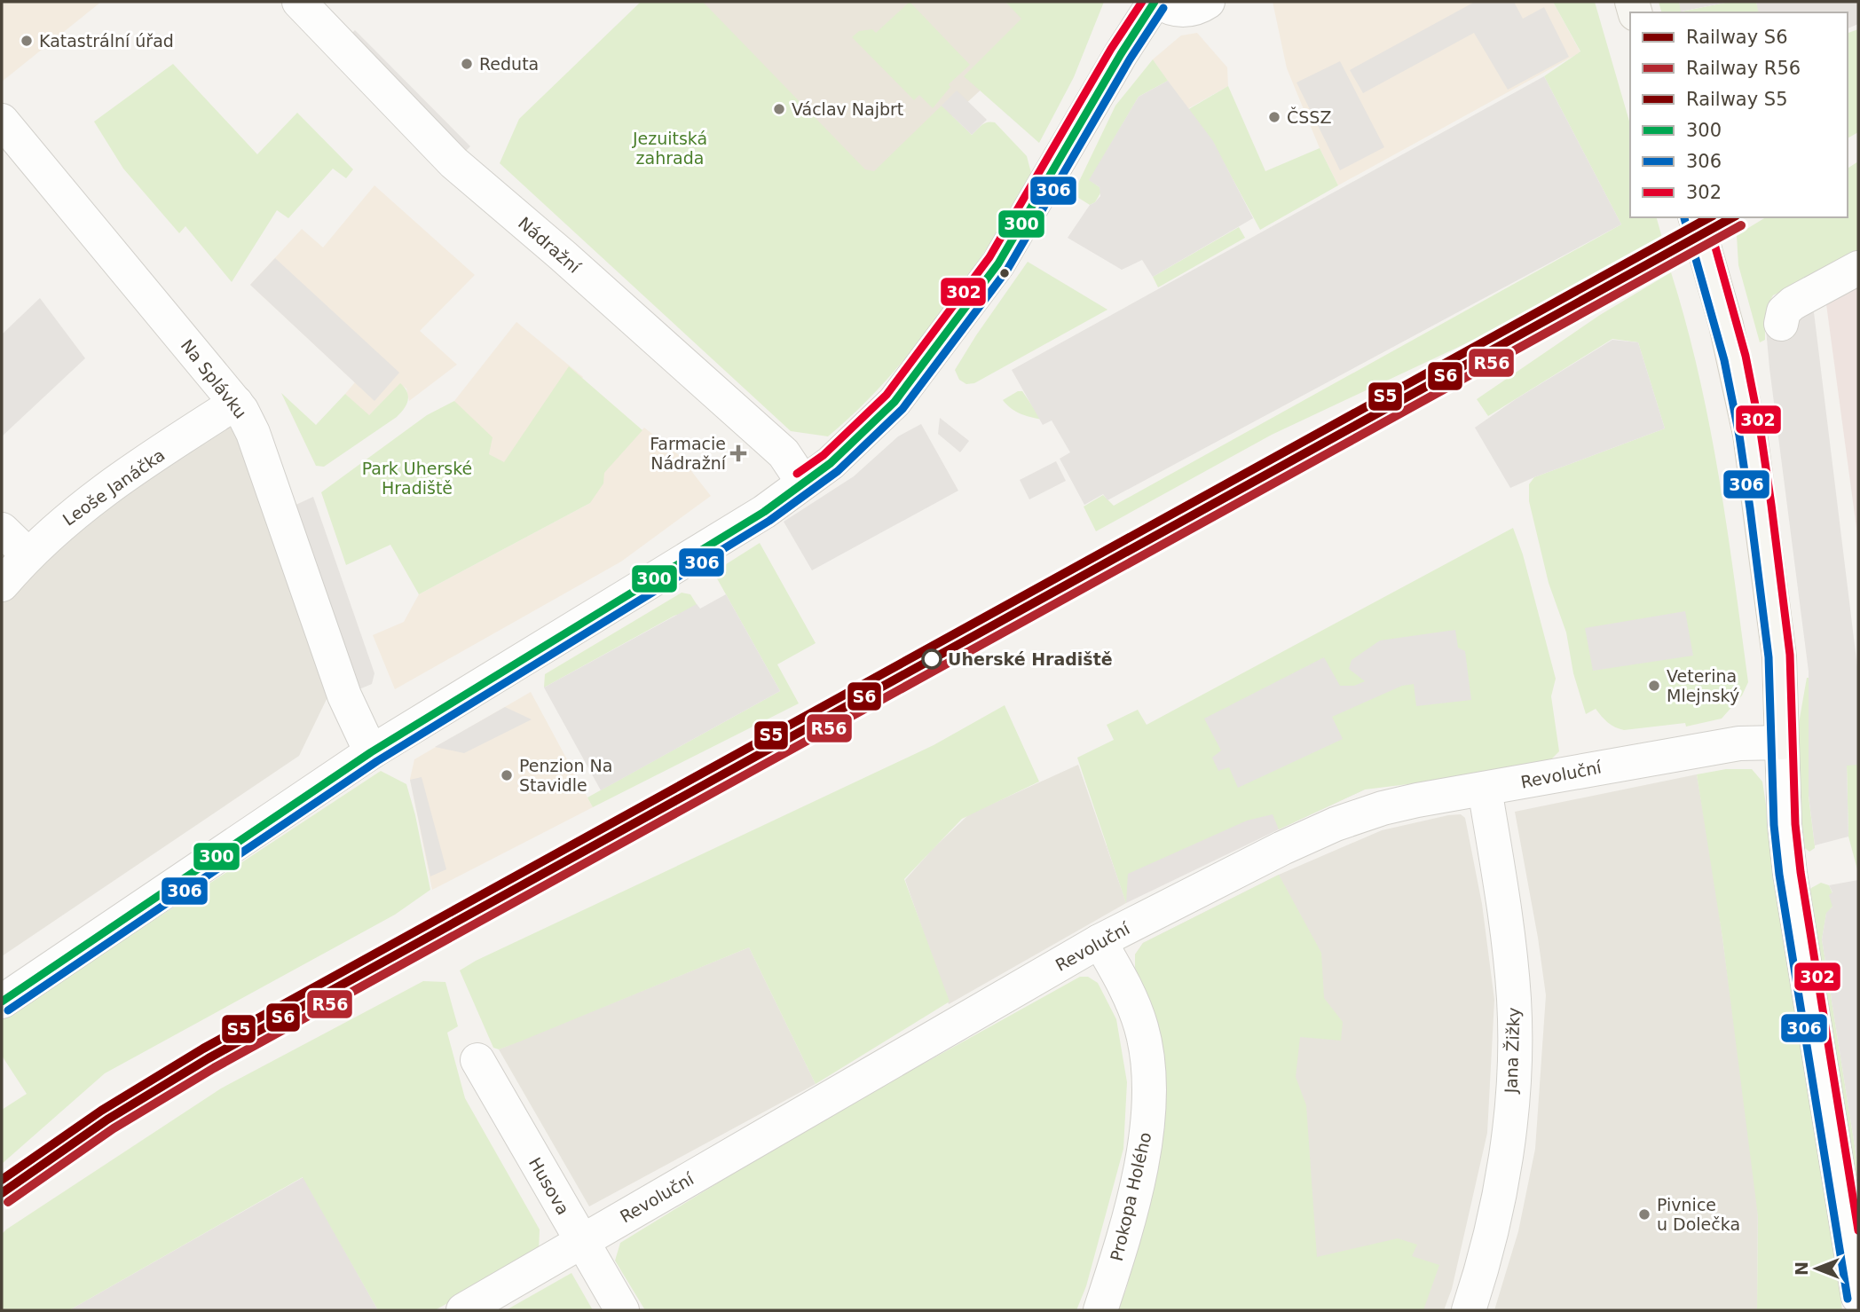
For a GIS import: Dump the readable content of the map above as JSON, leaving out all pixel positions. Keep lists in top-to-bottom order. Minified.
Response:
{"streets":{"street":["Nádražní","Na Splávku","Leoše Janáčka","Revoluční","Jana Žižky","Husova","Prokopa Holého"]},"crossings":[["Na Splávku","Leoše Janáčka"],["Revoluční","Jana Žižky"],["Revoluční","Husova"],["Revoluční","Prokopa Holého"]],"parks":["Jezuitská zahrada","Park Uherské Hradiště"],"places":{"other":["Katastrální úřad","Reduta","Václav Najbrt","ČSSZ","Uherské Hradiště","Veterina Mlejnský","Penzion Na Stavidle","Pivnice u Dolečka"],"health":["Farmacie Nádražní"]},"lines":["transit line 300","transit line 302","transit line 306","rail line S6","rail line S5","rail line R56"],"legend":["Railway S6","Railway R56","Railway S5","300","306","302"],"north":"left"}
